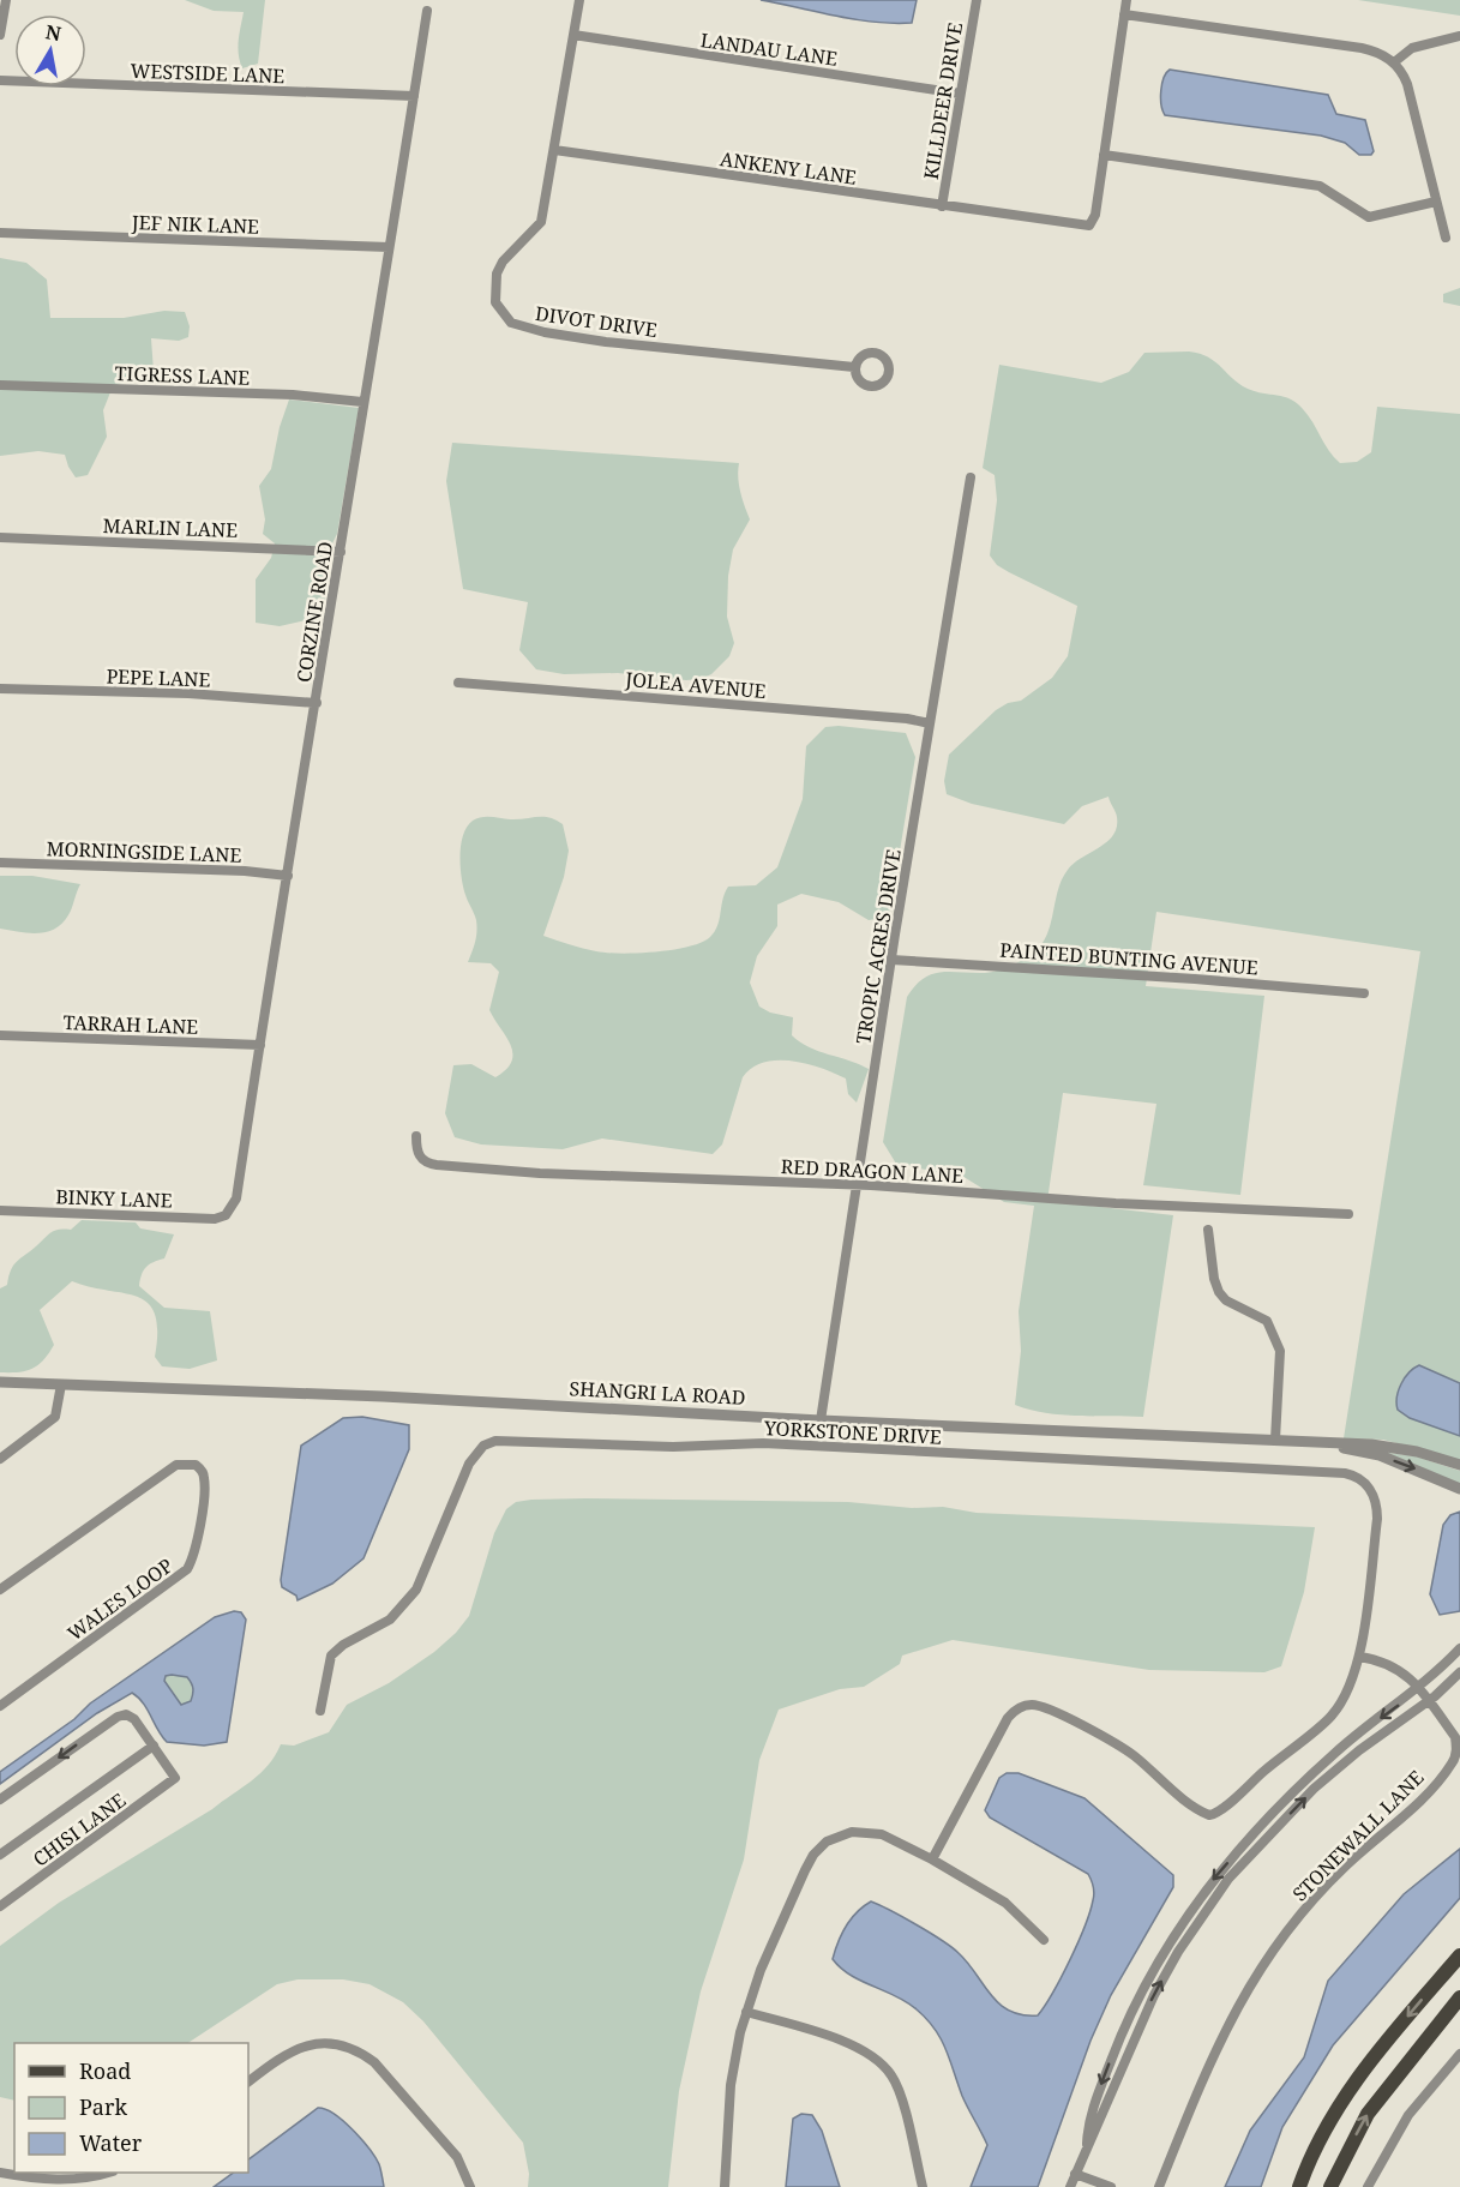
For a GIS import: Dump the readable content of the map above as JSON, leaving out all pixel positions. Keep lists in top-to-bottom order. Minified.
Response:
{"streets":{"street":["LANDAU LANE","WESTSIDE LANE","KILLDEER DRIVE","ANKENY LANE","JEF NIK LANE","DIVOT DRIVE","TIGRESS LANE","MARLIN LANE","CORZINE ROAD","PEPE LANE","JOLEA AVENUE","MORNINGSIDE LANE","TROPIC ACRES DRIVE","PAINTED BUNTING AVENUE","TARRAH LANE","RED DRAGON LANE","BINKY LANE","SHANGRI LA ROAD","YORKSTONE DRIVE","WALES LOOP","CHISI LANE","STONEWALL LANE"]},"crossings":[["LANDAU LANE","KILLDEER DRIVE"],["LANDAU LANE","DIVOT DRIVE"],["WESTSIDE LANE","CORZINE ROAD"],["KILLDEER DRIVE","ANKENY LANE"],["ANKENY LANE","DIVOT DRIVE"],["JEF NIK LANE","CORZINE ROAD"],["TIGRESS LANE","CORZINE ROAD"],["MARLIN LANE","CORZINE ROAD"],["CORZINE ROAD","PEPE LANE"],["CORZINE ROAD","MORNINGSIDE LANE"],["CORZINE ROAD","TARRAH LANE"],["CORZINE ROAD","BINKY LANE"],["JOLEA AVENUE","TROPIC ACRES DRIVE"],["TROPIC ACRES DRIVE","PAINTED BUNTING AVENUE"],["TROPIC ACRES DRIVE","RED DRAGON LANE"],["TROPIC ACRES DRIVE","SHANGRI LA ROAD"]],"legend":["Road","Park","Water"],"north":"top"}
